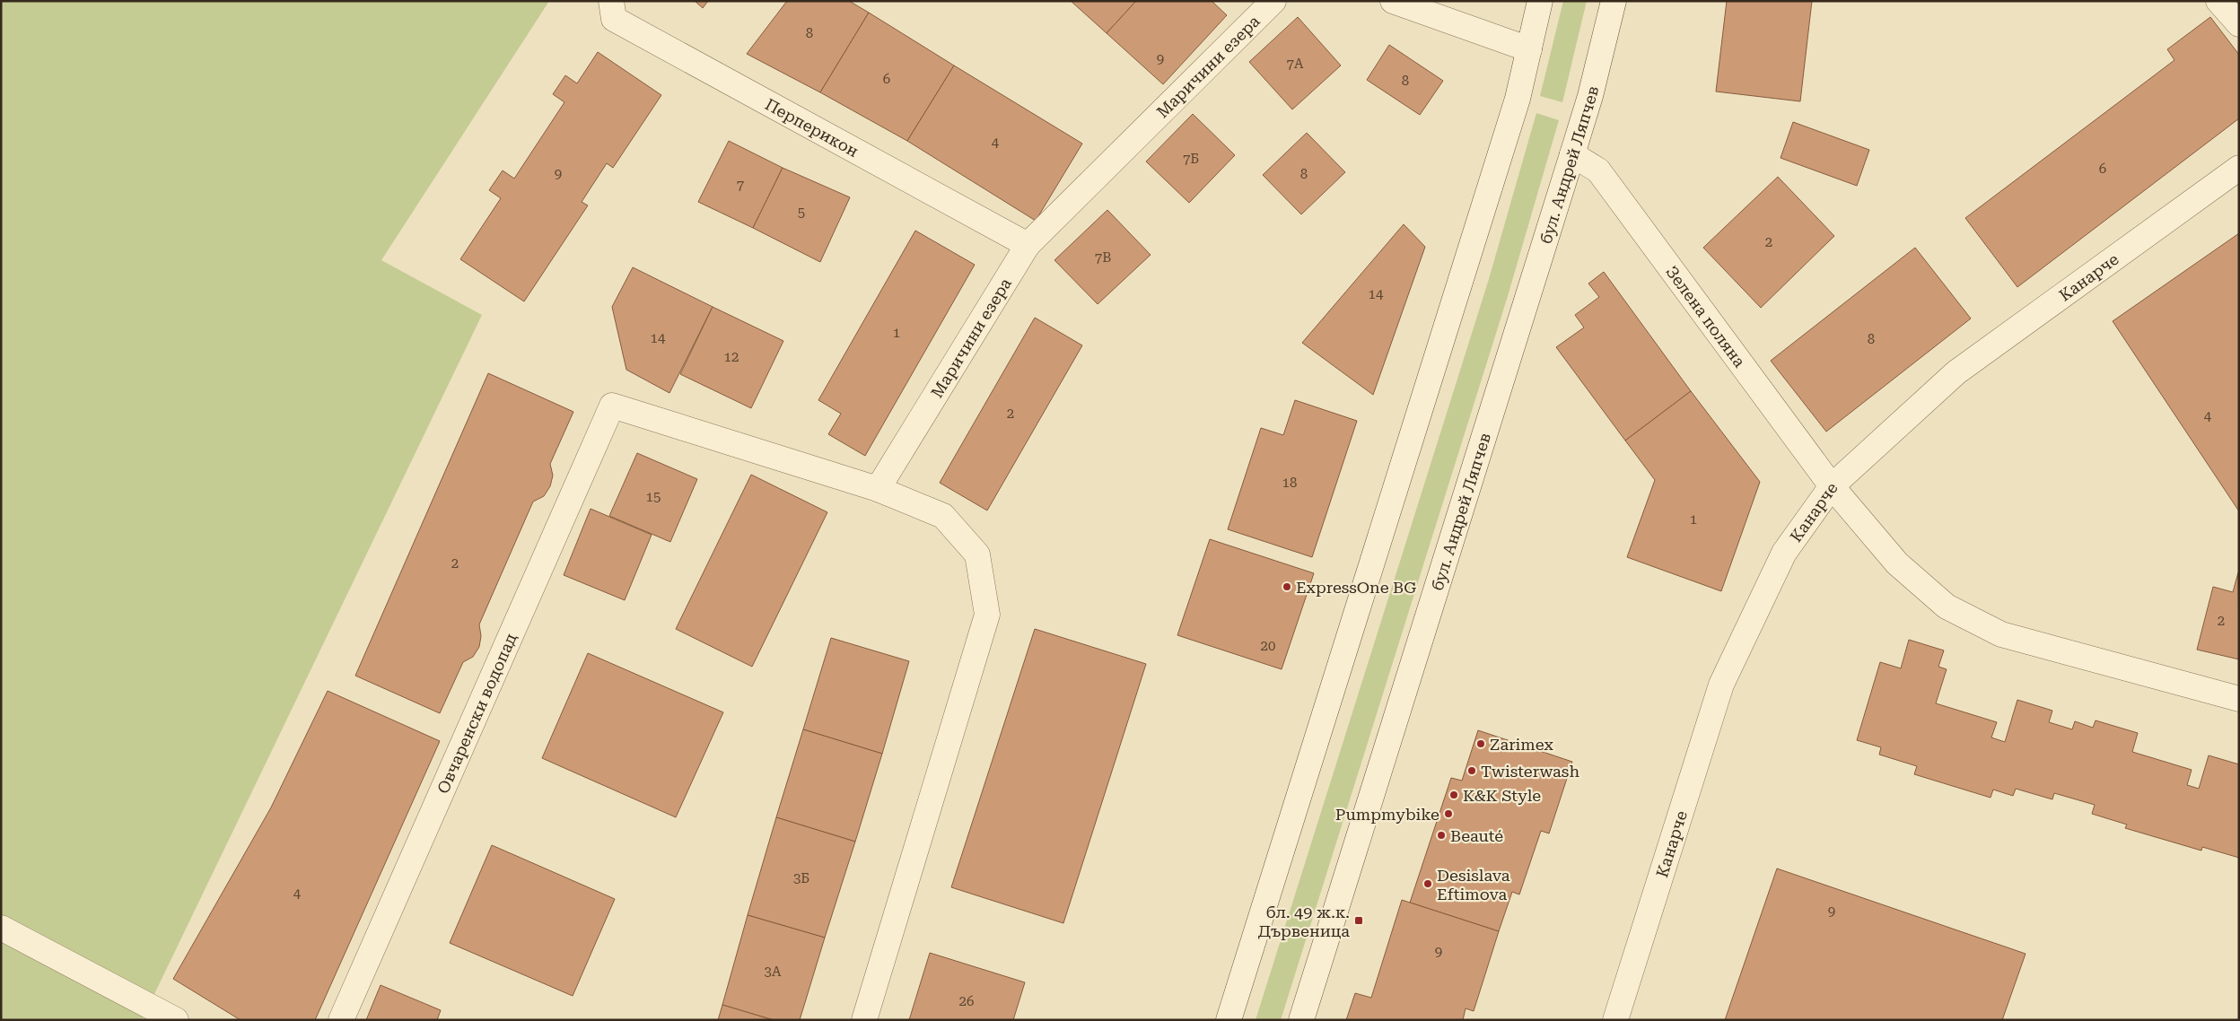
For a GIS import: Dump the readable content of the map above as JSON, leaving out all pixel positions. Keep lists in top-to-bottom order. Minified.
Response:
{"streets":{"street":["Маричини езера","Перперикон","бул. Андрей Ляпчев","Канарче","Зелена поляна","Овчаренски водопад"]},"crossings":[["Маричини езера","Перперикон"],["Маричини езера","Овчаренски водопад"],["бул. Андрей Ляпчев","Зелена поляна"],["Канарче","Зелена поляна"]],"places":{"other":["ExpressOne BG","Zarimex","Twisterwash","K&K Style","Pumpmybike","Beauté","Desislava Eftimova"],"transit":["бл. 49 ж.к. Дървеница"]},"house_numbers":["8","9","7А","6","8","4","7Б","6","9","8","7","5","2","7В","14","1","14","8","12","2","4","18","15","1","2","2","20","3Б","4","9","9","3А","26"]}
